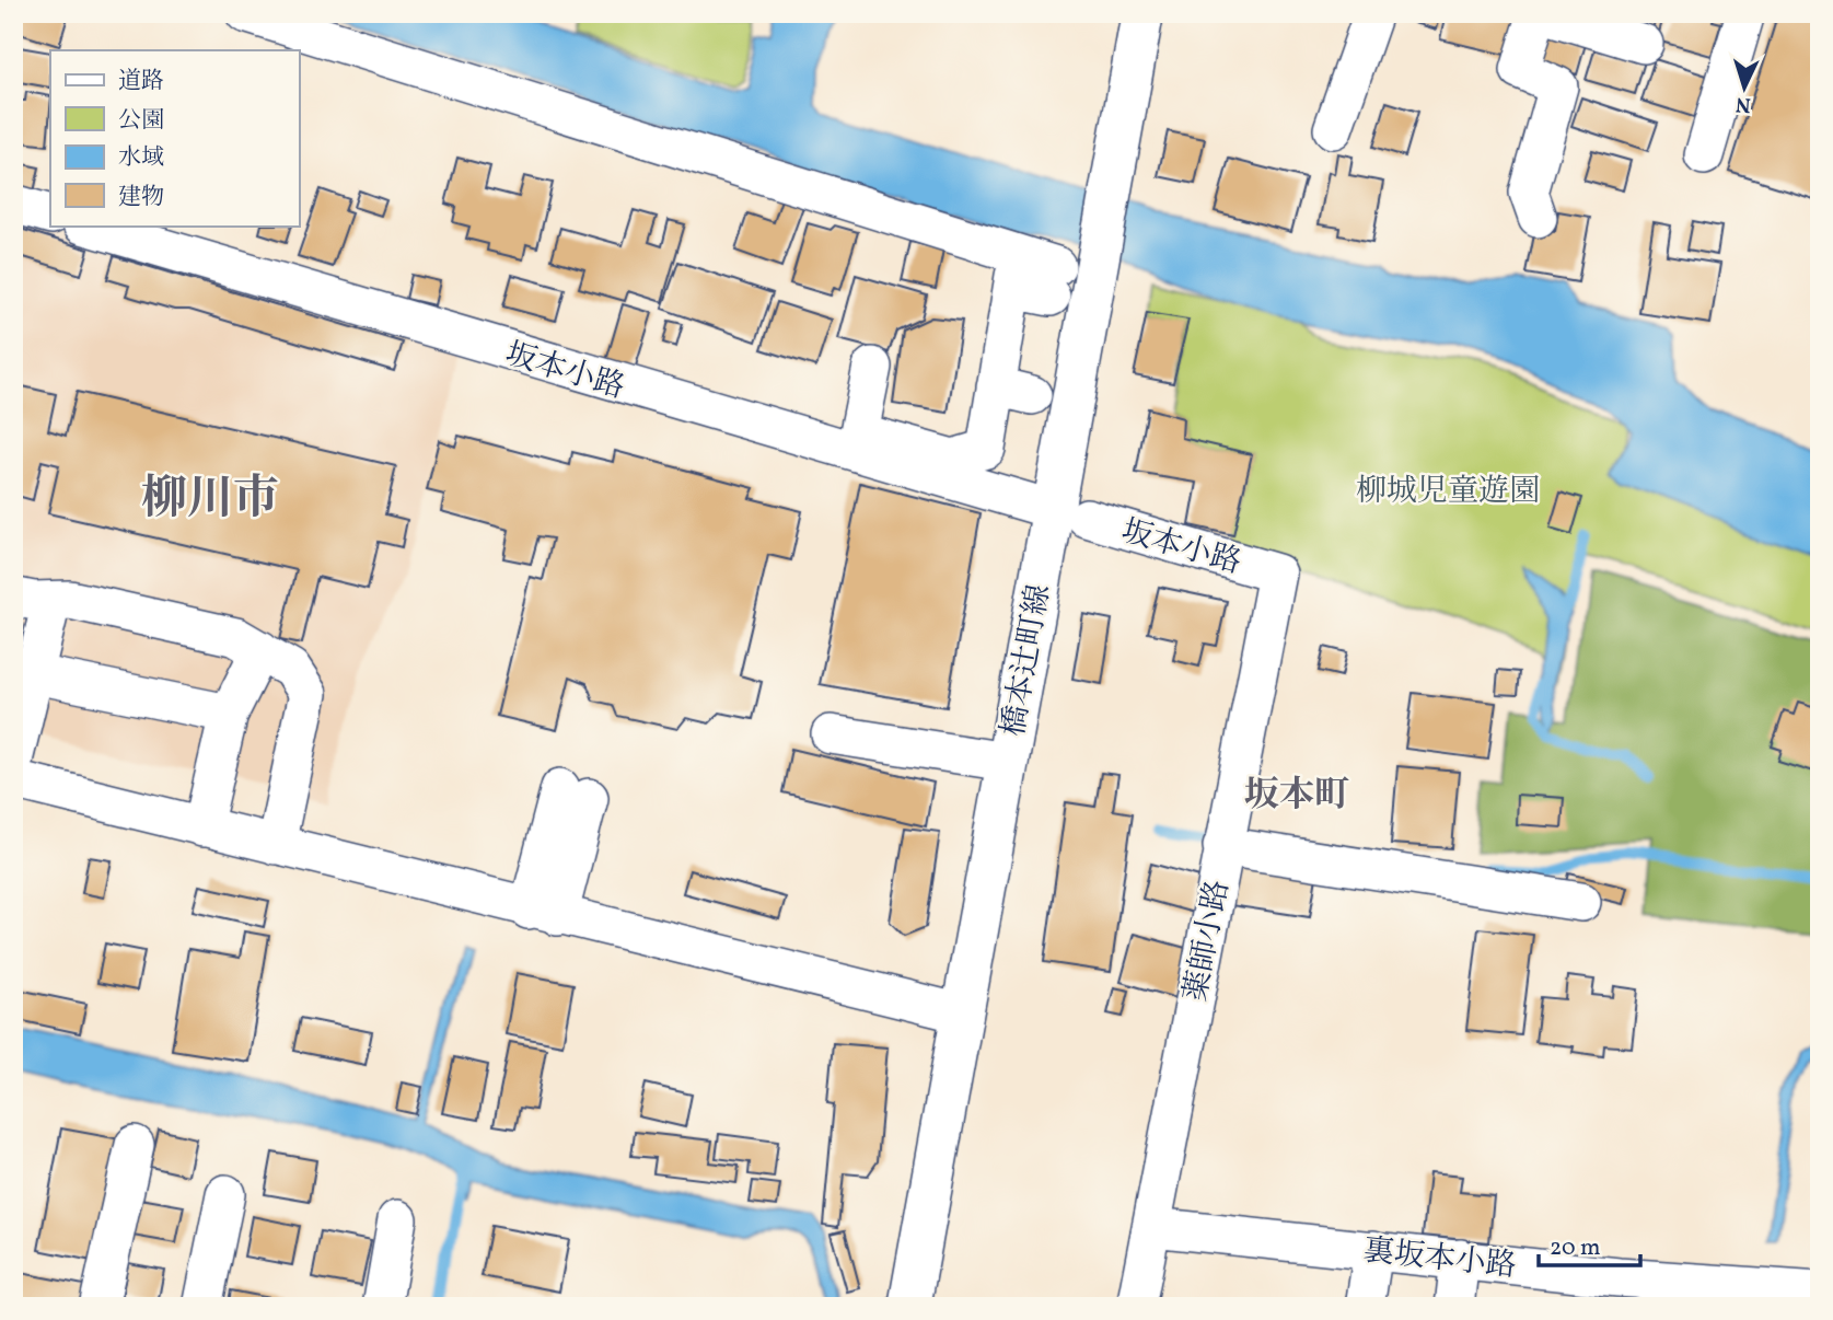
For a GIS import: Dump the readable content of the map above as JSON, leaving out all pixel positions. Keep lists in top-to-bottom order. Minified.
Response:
{"streets":{"main road":["橋本辻町線"],"street":["坂本小路","薬師小路","裏坂本小路"]},"crossings":[["坂本小路","橋本辻町線"],["坂本小路","薬師小路"],["薬師小路","裏坂本小路"]],"districts":["柳川市","坂本町"],"parks":["柳城児童遊園"],"legend":["道路","公園","水域","建物"],"scale_bar":"20 m","north":"bottom"}
